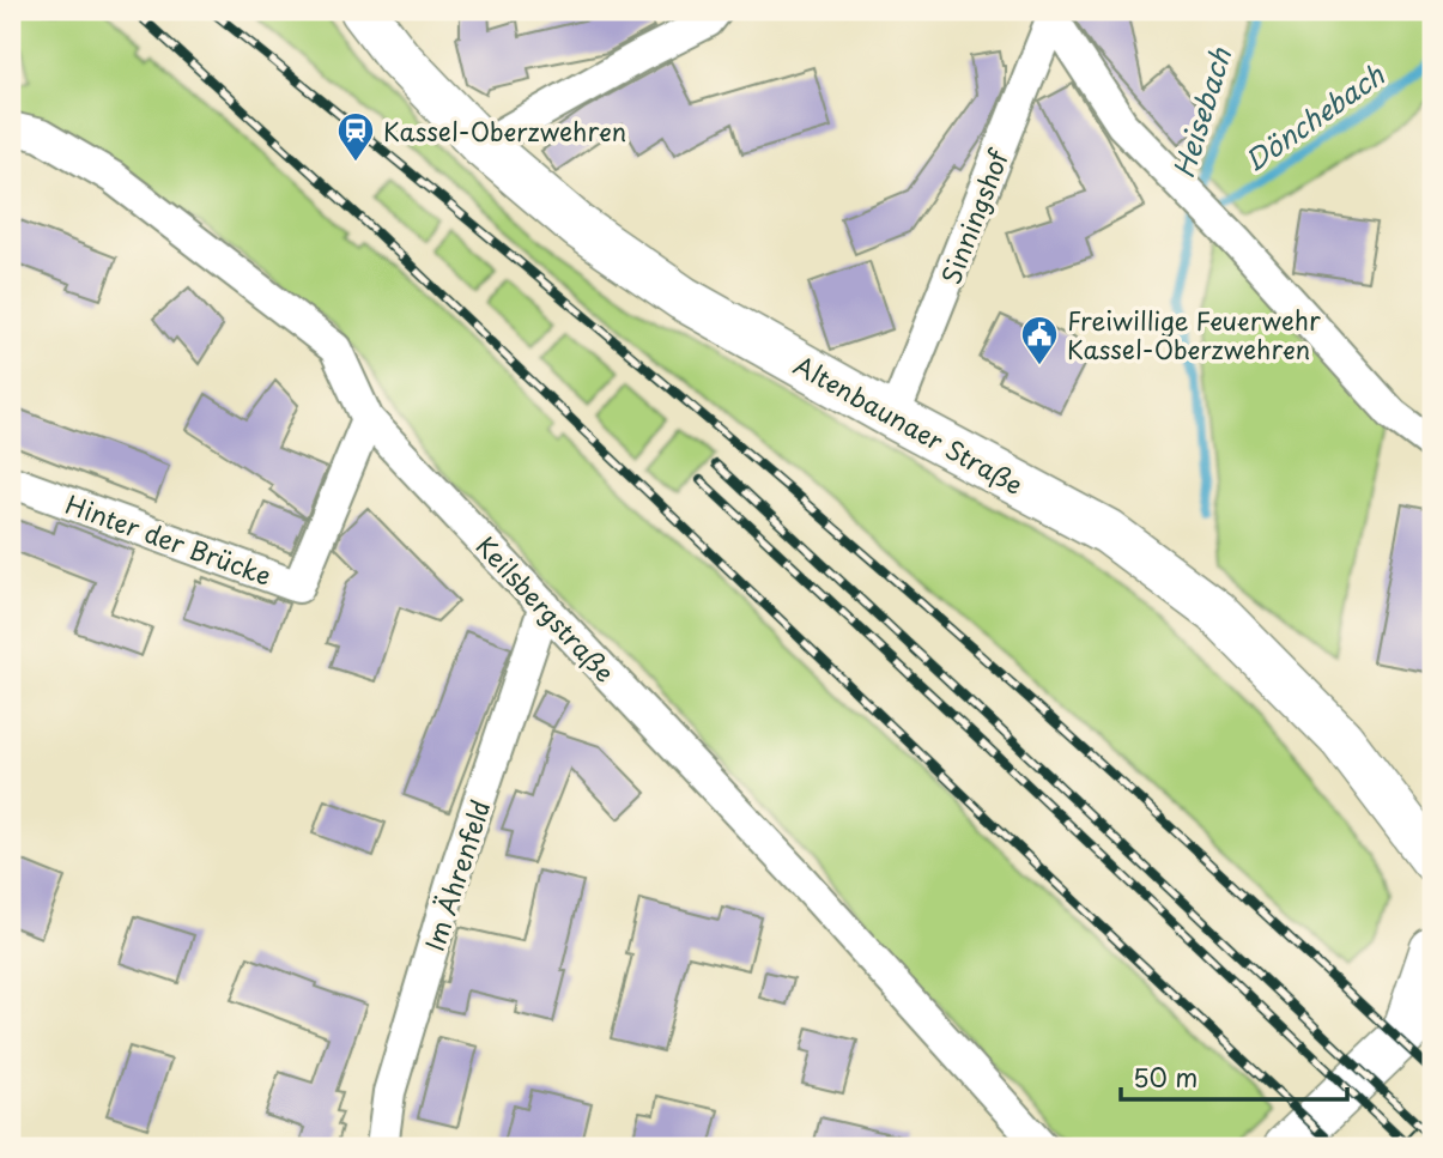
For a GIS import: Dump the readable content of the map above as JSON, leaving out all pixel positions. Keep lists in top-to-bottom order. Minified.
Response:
{"streets":{"main road":["Altenbaunaer Straße"],"street":["Sinningshof","Hinter der Brücke","Keilsbergstraße","Im Ährenfeld"]},"crossings":[["Sinningshof","Altenbaunaer Straße"],["Hinter der Brücke","Keilsbergstraße"],["Keilsbergstraße","Im Ährenfeld"]],"water":["Heisebach","Dönchebach"],"places":{"station":["Kassel-Oberzwehren"],"public building":["Freiwillige Feuerwehr Kassel-Oberzwehren"]},"scale_bar":"50 m"}
